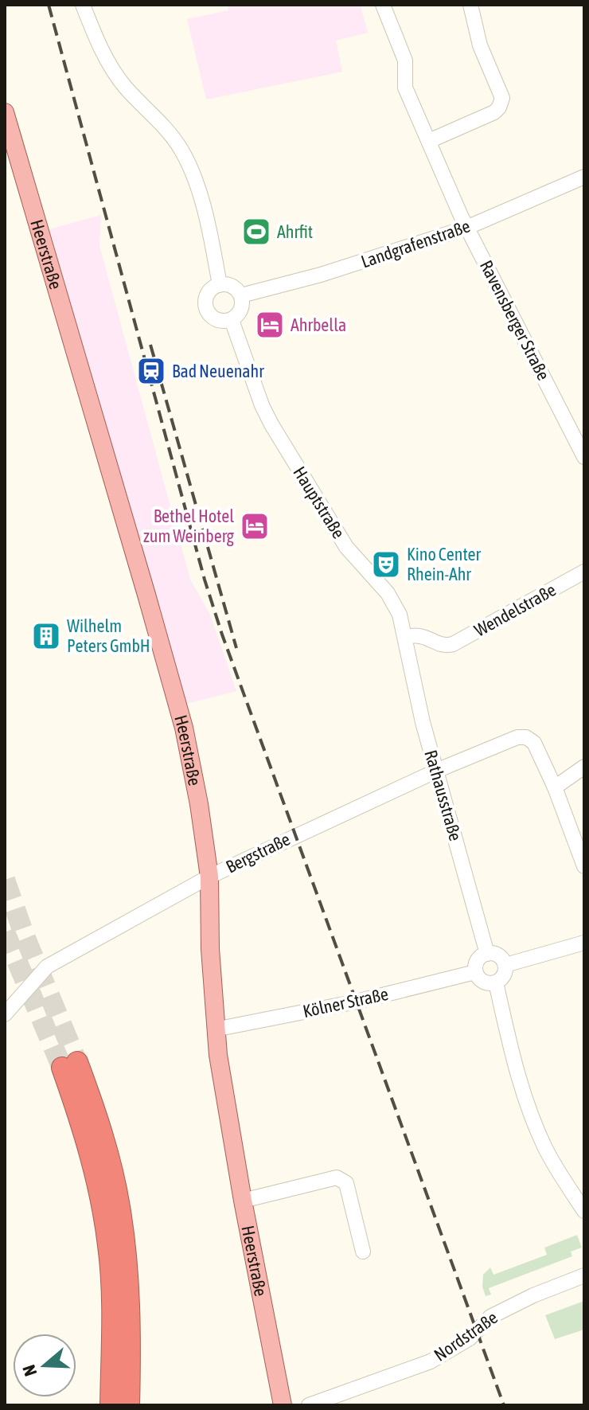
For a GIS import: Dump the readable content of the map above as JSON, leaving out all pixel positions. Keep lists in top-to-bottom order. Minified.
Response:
{"streets":{"main road":["Heerstraße"],"street":["Landgrafenstraße","Ravensberger Straße","Hauptstraße","Wendelstraße","Rathausstraße","Bergstraße","Kölner Straße","Nordstraße"]},"crossings":[["Landgrafenstraße","Ravensberger Straße"],["Landgrafenstraße","Hauptstraße"],["Heerstraße","Bergstraße"],["Heerstraße","Kölner Straße"],["Hauptstraße","Wendelstraße"],["Hauptstraße","Rathausstraße"],["Wendelstraße","Rathausstraße"],["Rathausstraße","Bergstraße"],["Rathausstraße","Kölner Straße"]],"places":{"sports":["Ahrfit"],"hotel":["Ahrbella","Bethel Hotel zum Weinberg"],"station":["Bad Neuenahr"],"theatre":["Kino Center Rhein-Ahr"],"building":["Wilhelm Peters GmbH"]},"north":"left"}
